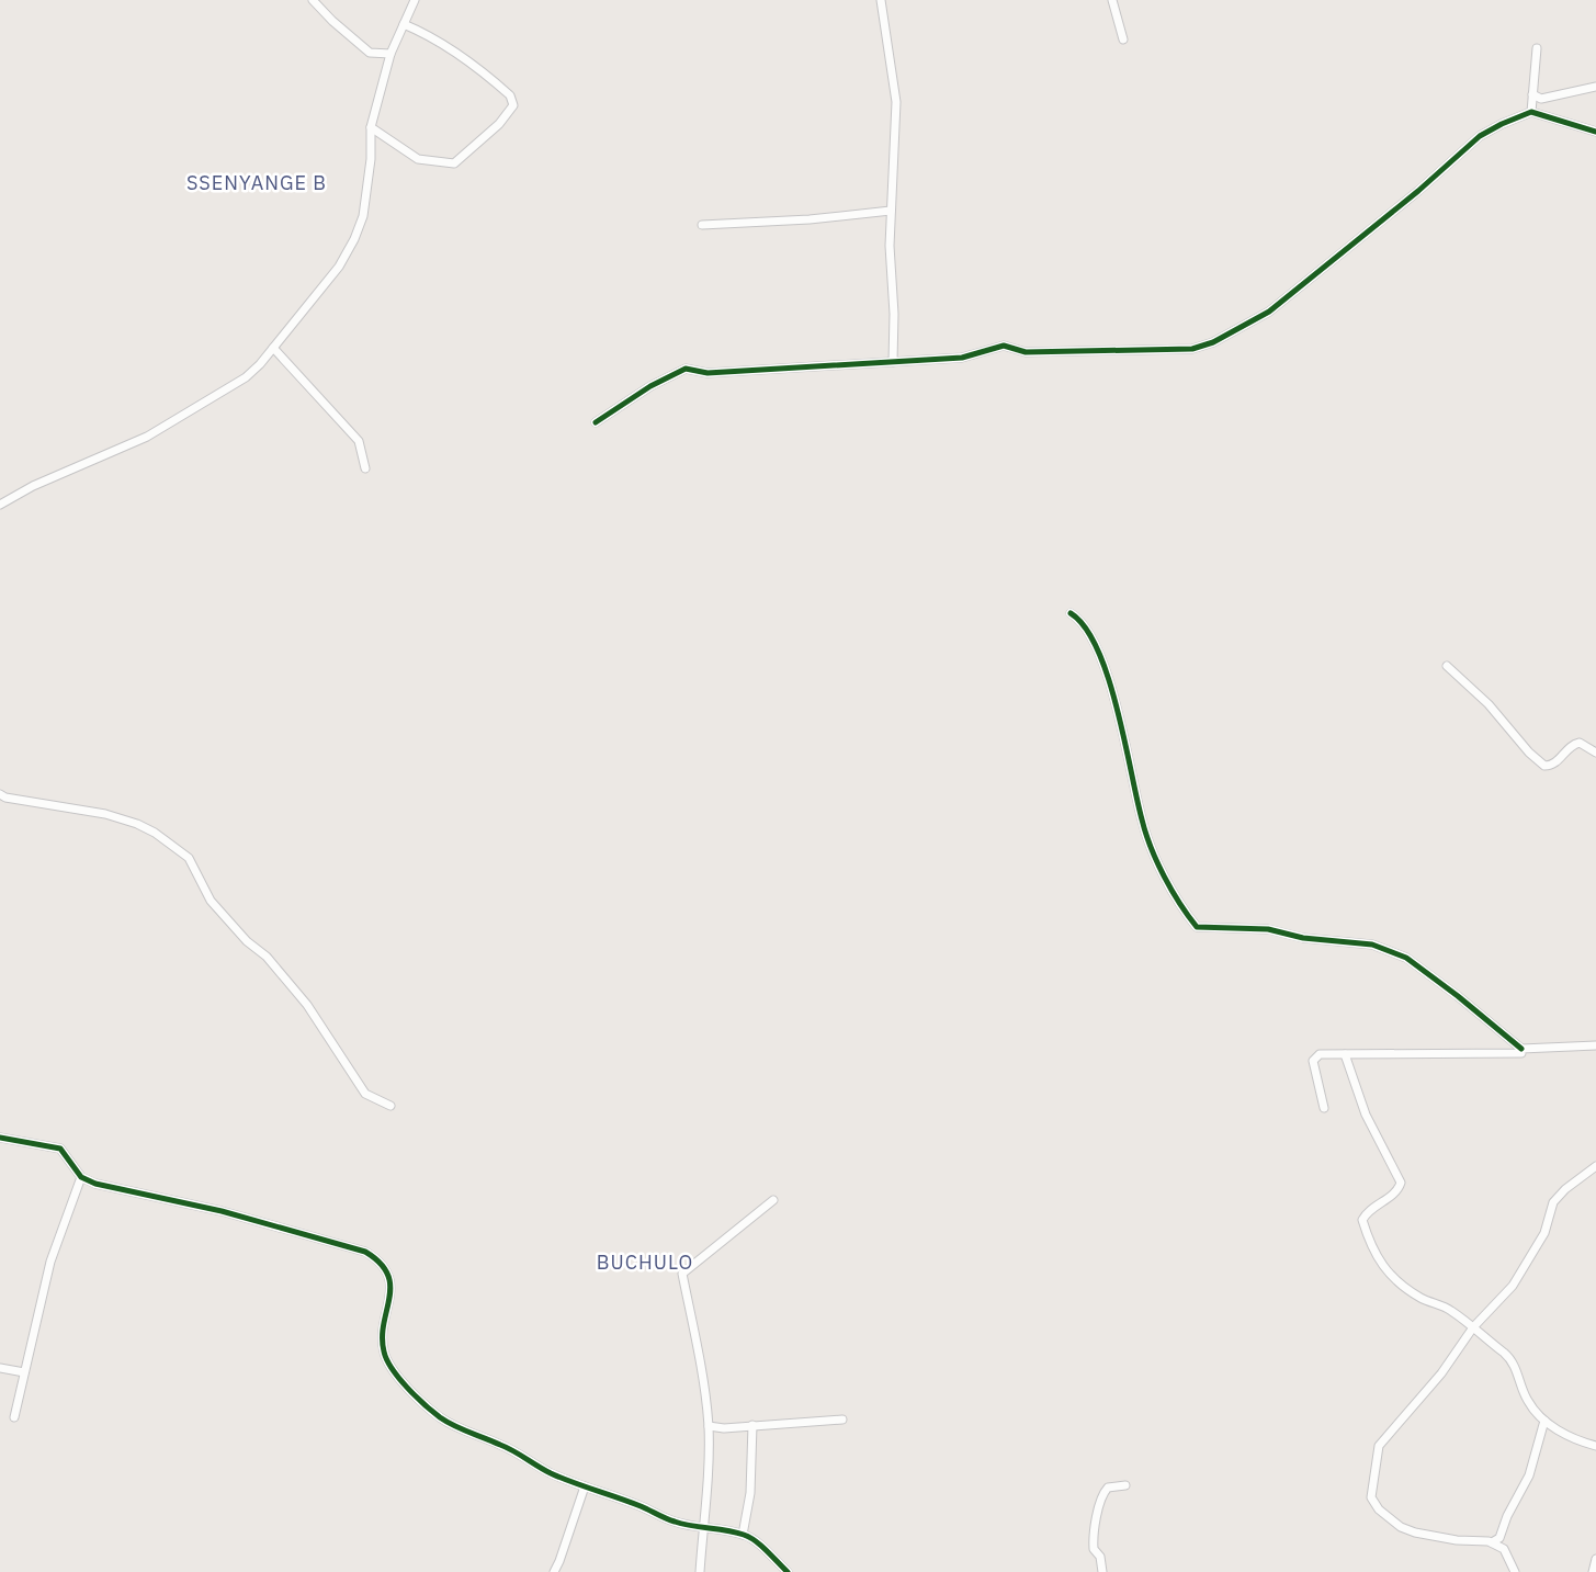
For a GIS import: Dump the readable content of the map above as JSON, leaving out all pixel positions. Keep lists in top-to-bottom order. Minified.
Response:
{"districts":["SSENYANGE B","BUCHULO"]}
